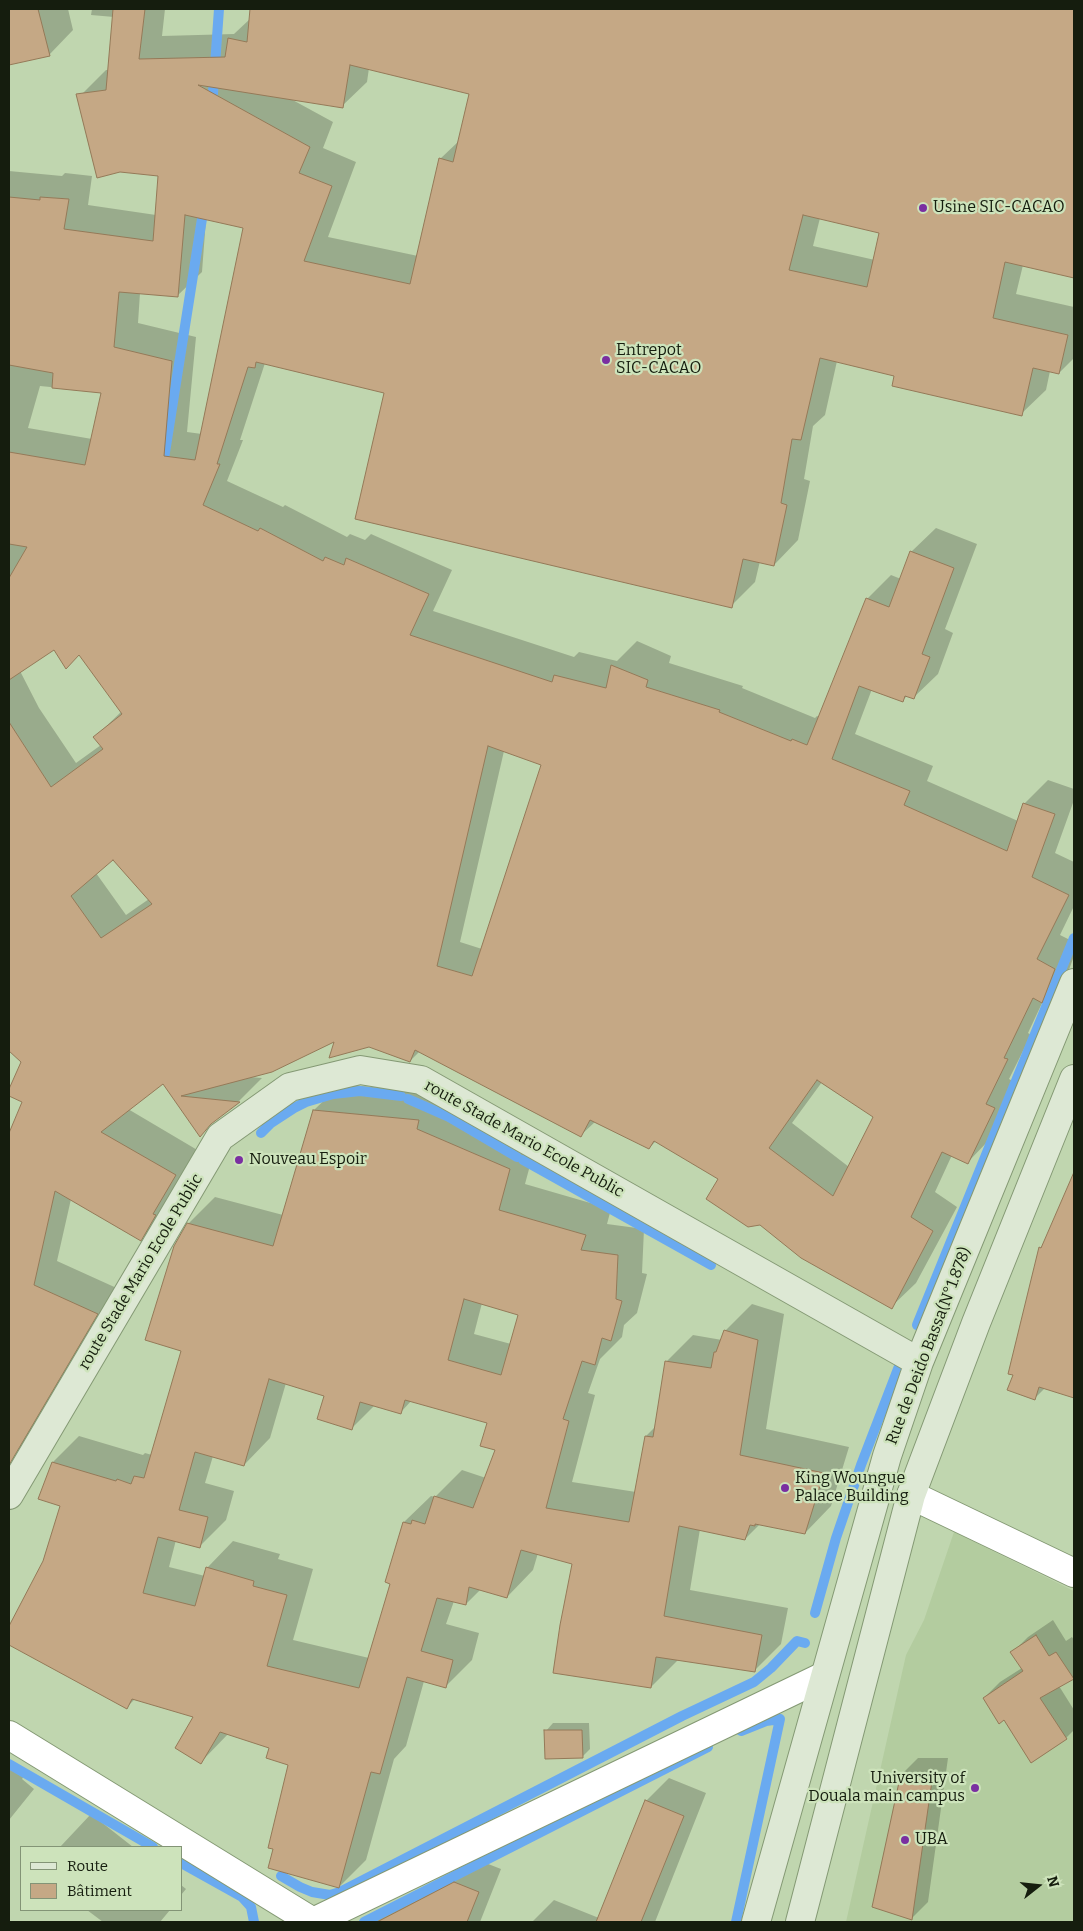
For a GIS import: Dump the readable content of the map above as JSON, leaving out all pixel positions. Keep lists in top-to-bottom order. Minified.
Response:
{"streets":{"main road":["route Stade Mario Ecole Public","Rue de Deido Bassa(N°1.878)"]},"crossings":[["route Stade Mario Ecole Public","Rue de Deido Bassa(N°1.878)"]],"places":["Usine SIC-CACAO","Entrepot SIC-CACAO","Nouveau Espoir","King Woungue Palace Building","University of Douala main campus","UBA"],"legend":["Route","Bâtiment"],"north":"right"}
